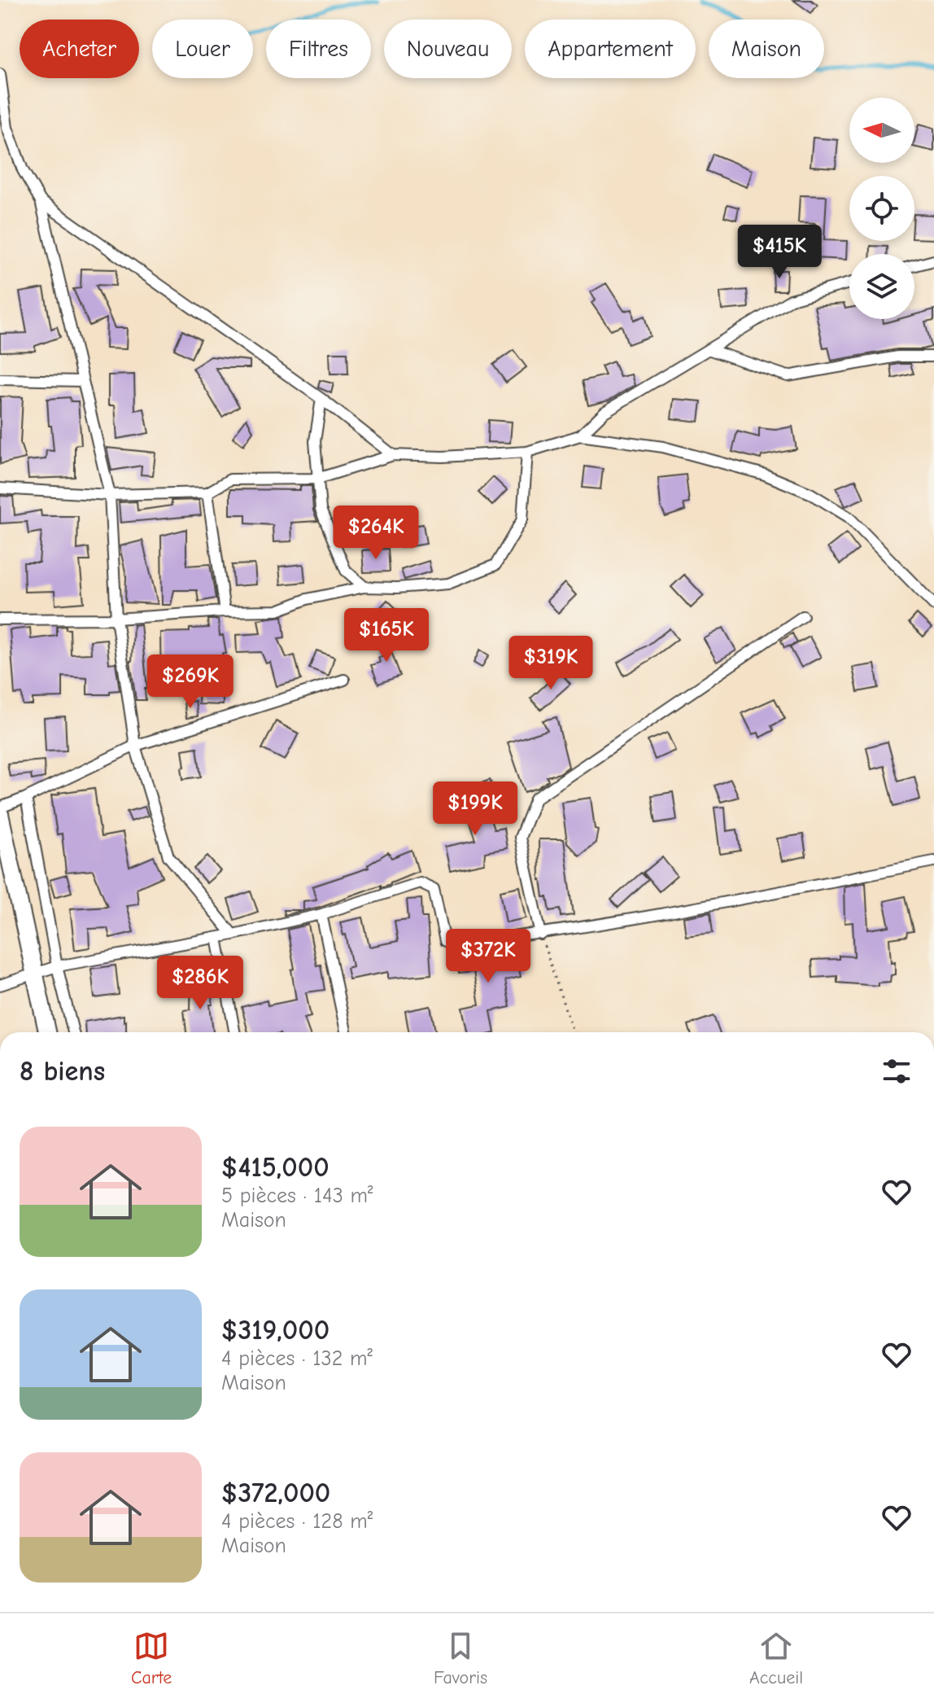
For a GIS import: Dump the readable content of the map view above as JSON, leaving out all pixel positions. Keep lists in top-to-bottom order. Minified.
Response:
{"north":"left","page":{"chip":["Acheter","Louer","Filtres","Nouveau","Appartement","Maison"],"price":["$415K","$264K","$165K","$319K","$269K","$199K","$372K","$286K"],"heading":"8 biens","list":[{"name":"$415,000","note":"5 pièces · 143 m² · Maison"},{"name":"$319,000","note":"4 pièces · 132 m² · Maison"},{"name":"$372,000","note":"4 pièces · 128 m² · Maison"}],"tabs":["Carte","Favoris","Accueil"]}}
